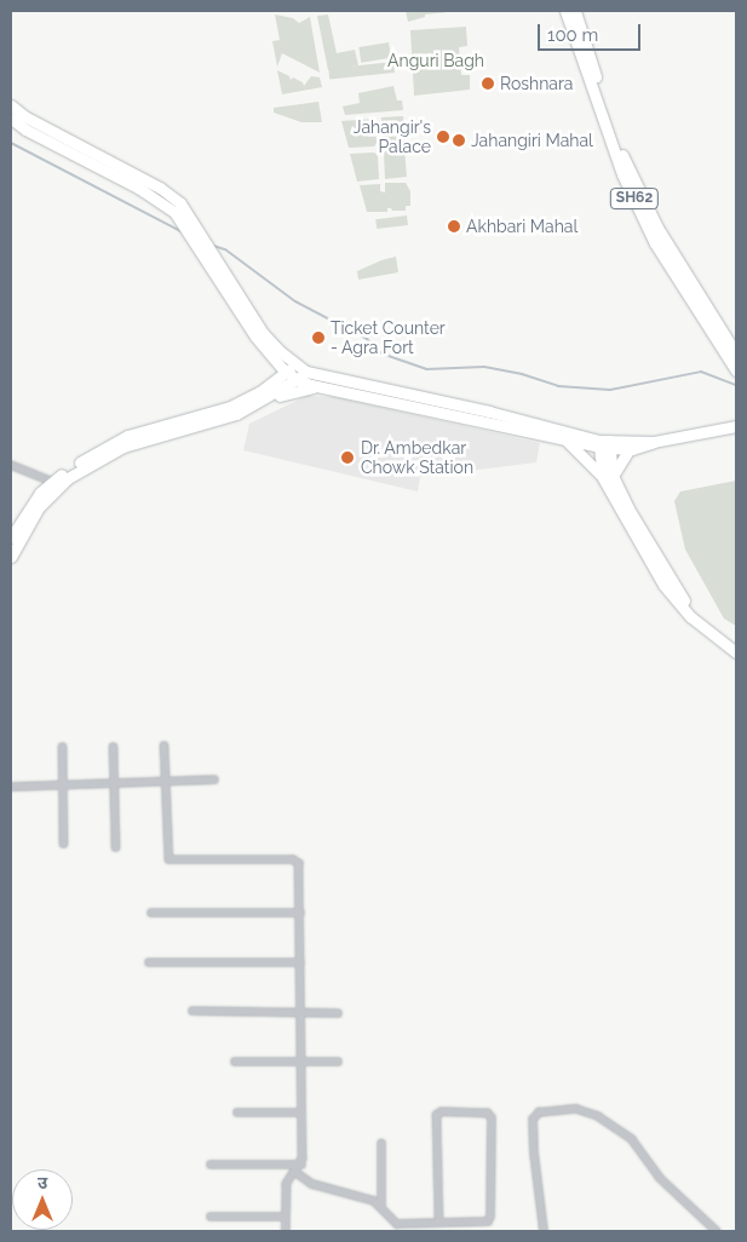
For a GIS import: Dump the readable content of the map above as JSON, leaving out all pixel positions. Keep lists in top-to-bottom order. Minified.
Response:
{"streets":{"main road":["SH62"]},"parks":["Anguri Bagh"],"places":["Roshnara","Jahangir's Palace","Jahangiri Mahal","Akhbari Mahal","Ticket Counter - Agra Fort","Dr. Ambedkar Chowk Station"],"scale_bar":"100 m","north":"top"}
